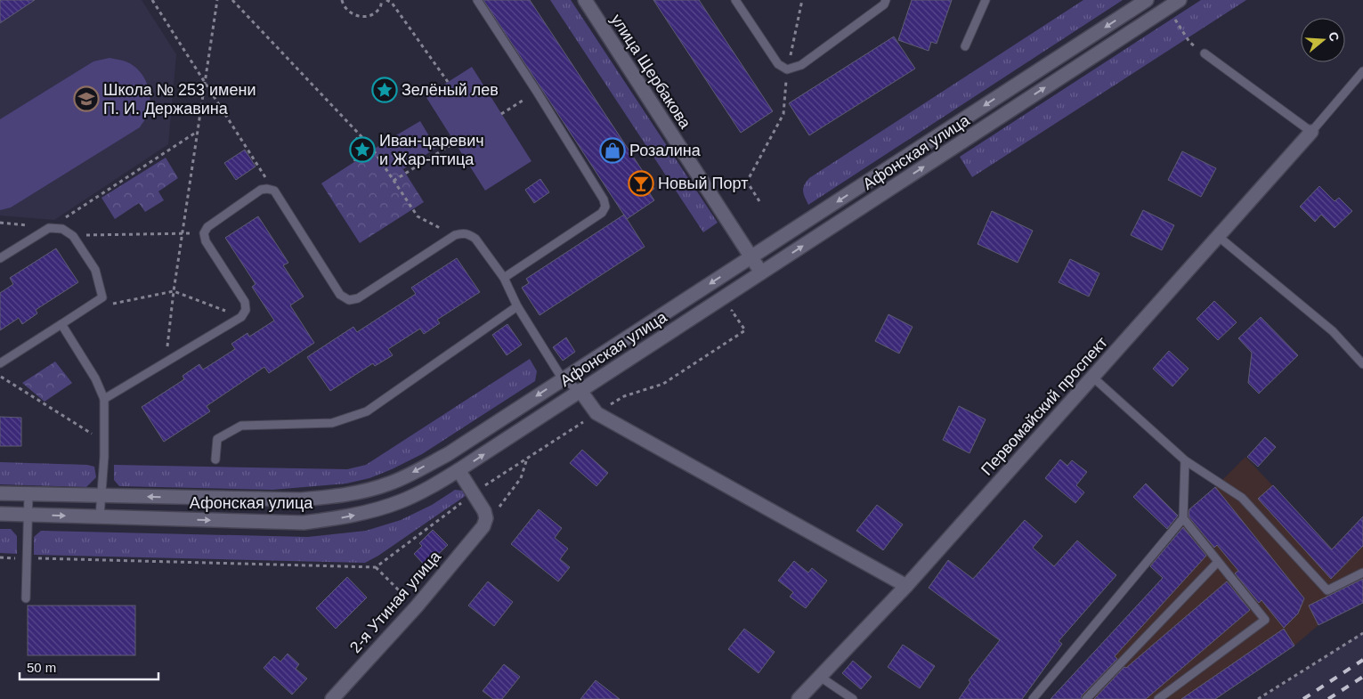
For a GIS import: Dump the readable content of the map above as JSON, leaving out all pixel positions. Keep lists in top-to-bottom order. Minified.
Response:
{"streets":{"street":["улица Щербакова","Афонская улица","Первомайский проспект","2-я Утиная улица"]},"crossings":[["улица Щербакова","Афонская улица"]],"places":{"place":["Зелёный лев","Иван-царевич и Жар-птица"],"school or university":["Школа № 253 имени П. И. Державина"],"shop":["Розалина"],"bar":["Новый Порт"]},"scale_bar":"50 m","north":"right"}
